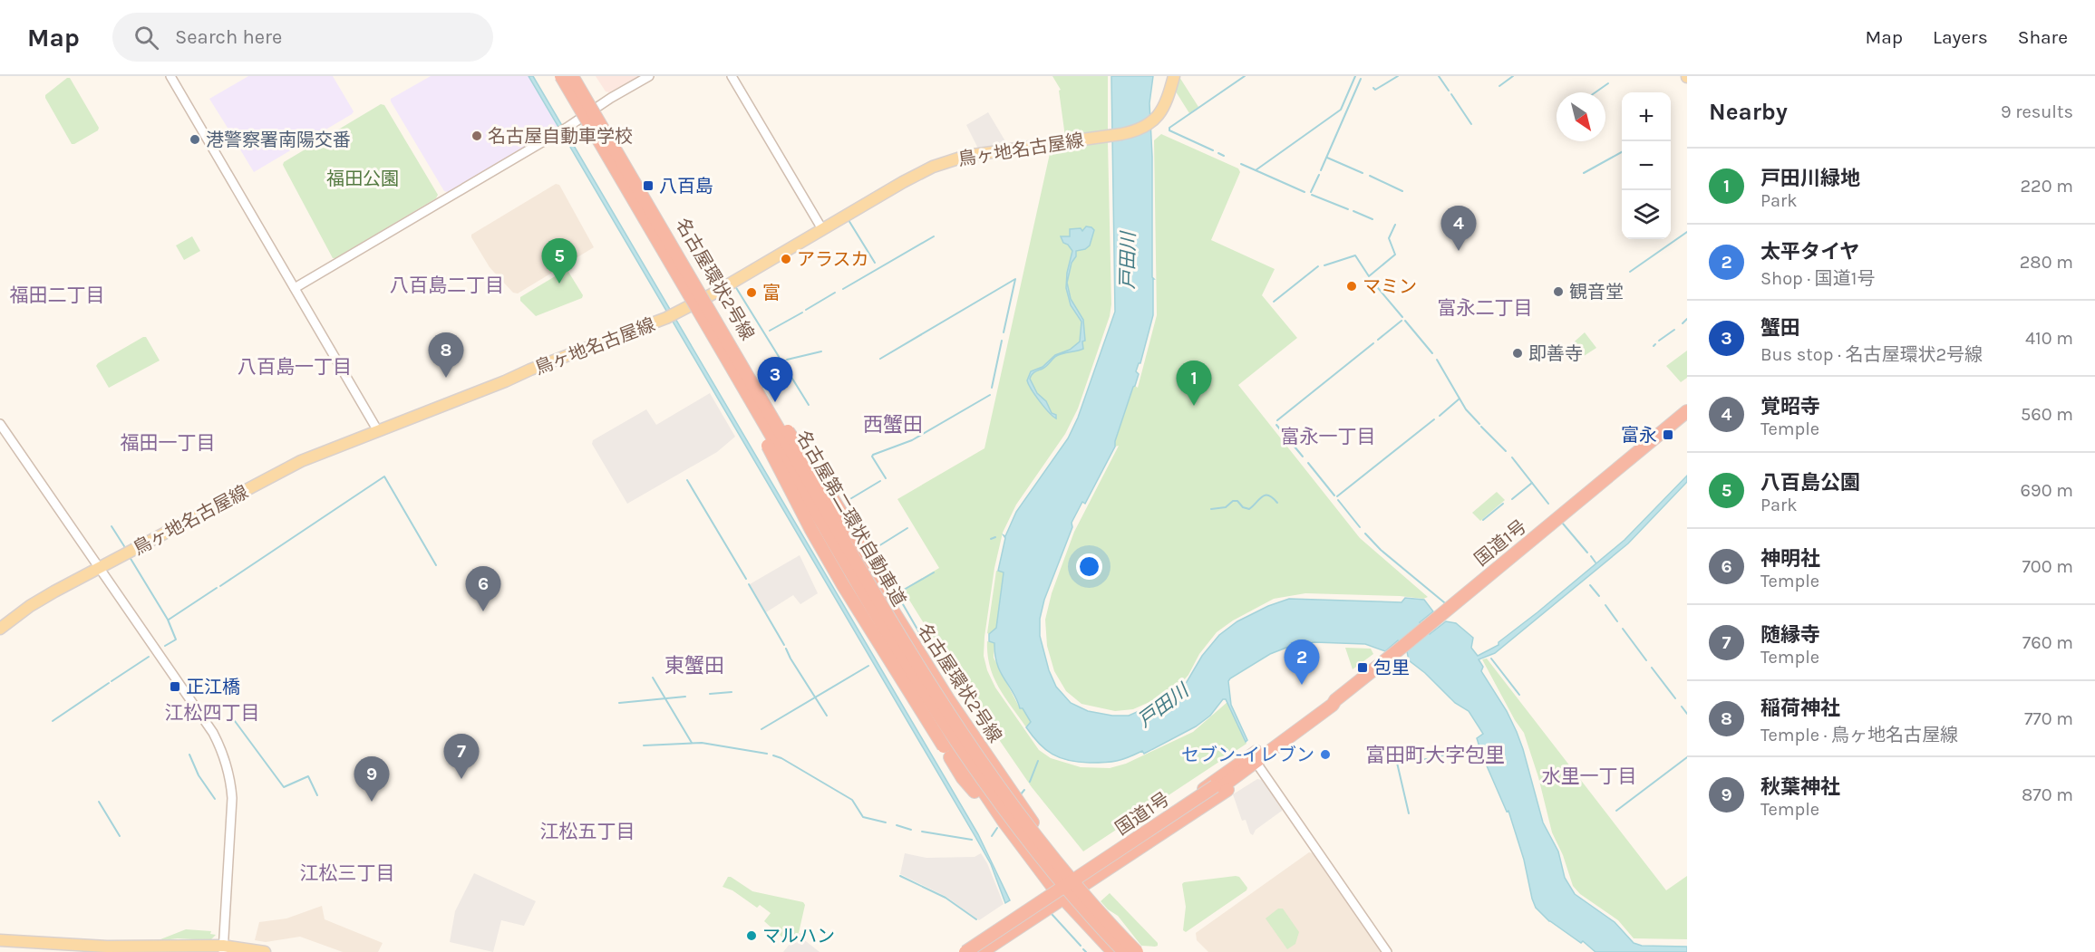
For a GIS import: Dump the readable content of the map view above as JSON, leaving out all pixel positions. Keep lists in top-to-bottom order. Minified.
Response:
{"streets":{"highway":["名古屋環状2号線","名古屋第二環状自動車道","国道1号"],"main road":["鳥ヶ地名古屋線"]},"crossings":[["鳥ヶ地名古屋線","名古屋環状2号線"],["名古屋環状2号線","名古屋第二環状自動車道"]],"districts":["八百島二丁目","福田二丁目","富永二丁目","八百島一丁目","西蟹田","富永一丁目","福田一丁目","東蟹田","江松四丁目","富田町大字包里","水里一丁目","江松五丁目","江松三丁目"],"water":["戸田川"],"parks":["福田公園"],"places":{"other":["名古屋自動車学校","港警察署南陽交番","アラスカ","マミン","観音堂","富","即善寺","セブン-イレブン","マルハン"],"transit":["八百島","富永","包里","正江橋"]},"north":"bottom right","page":{"header":"Map","search":"Search here","nav":["Map","Layers","Share"],"heading":["Nearby","9 results"],"map_buttons":["+","−"],"list":[{"mark":"1","name":"戸田川緑地","note":"Park","value":"220 m"},{"mark":"2","name":"太平タイヤ","note":"Shop · 国道1号","value":"280 m"},{"mark":"3","name":"蟹田","note":"Bus stop · 名古屋環状2号線","value":"410 m"},{"mark":"4","name":"覚昭寺","note":"Temple","value":"560 m"},{"mark":"5","name":"八百島公園","note":"Park","value":"690 m"},{"mark":"6","name":"神明社","note":"Temple","value":"700 m"},{"mark":"7","name":"随縁寺","note":"Temple","value":"760 m"},{"mark":"8","name":"稲荷神社","note":"Temple · 鳥ヶ地名古屋線","value":"770 m"},{"mark":"9","name":"秋葉神社","note":"Temple","value":"870 m"}],"pins":["4","5","8","3","1","6","2","7","9"]}}
